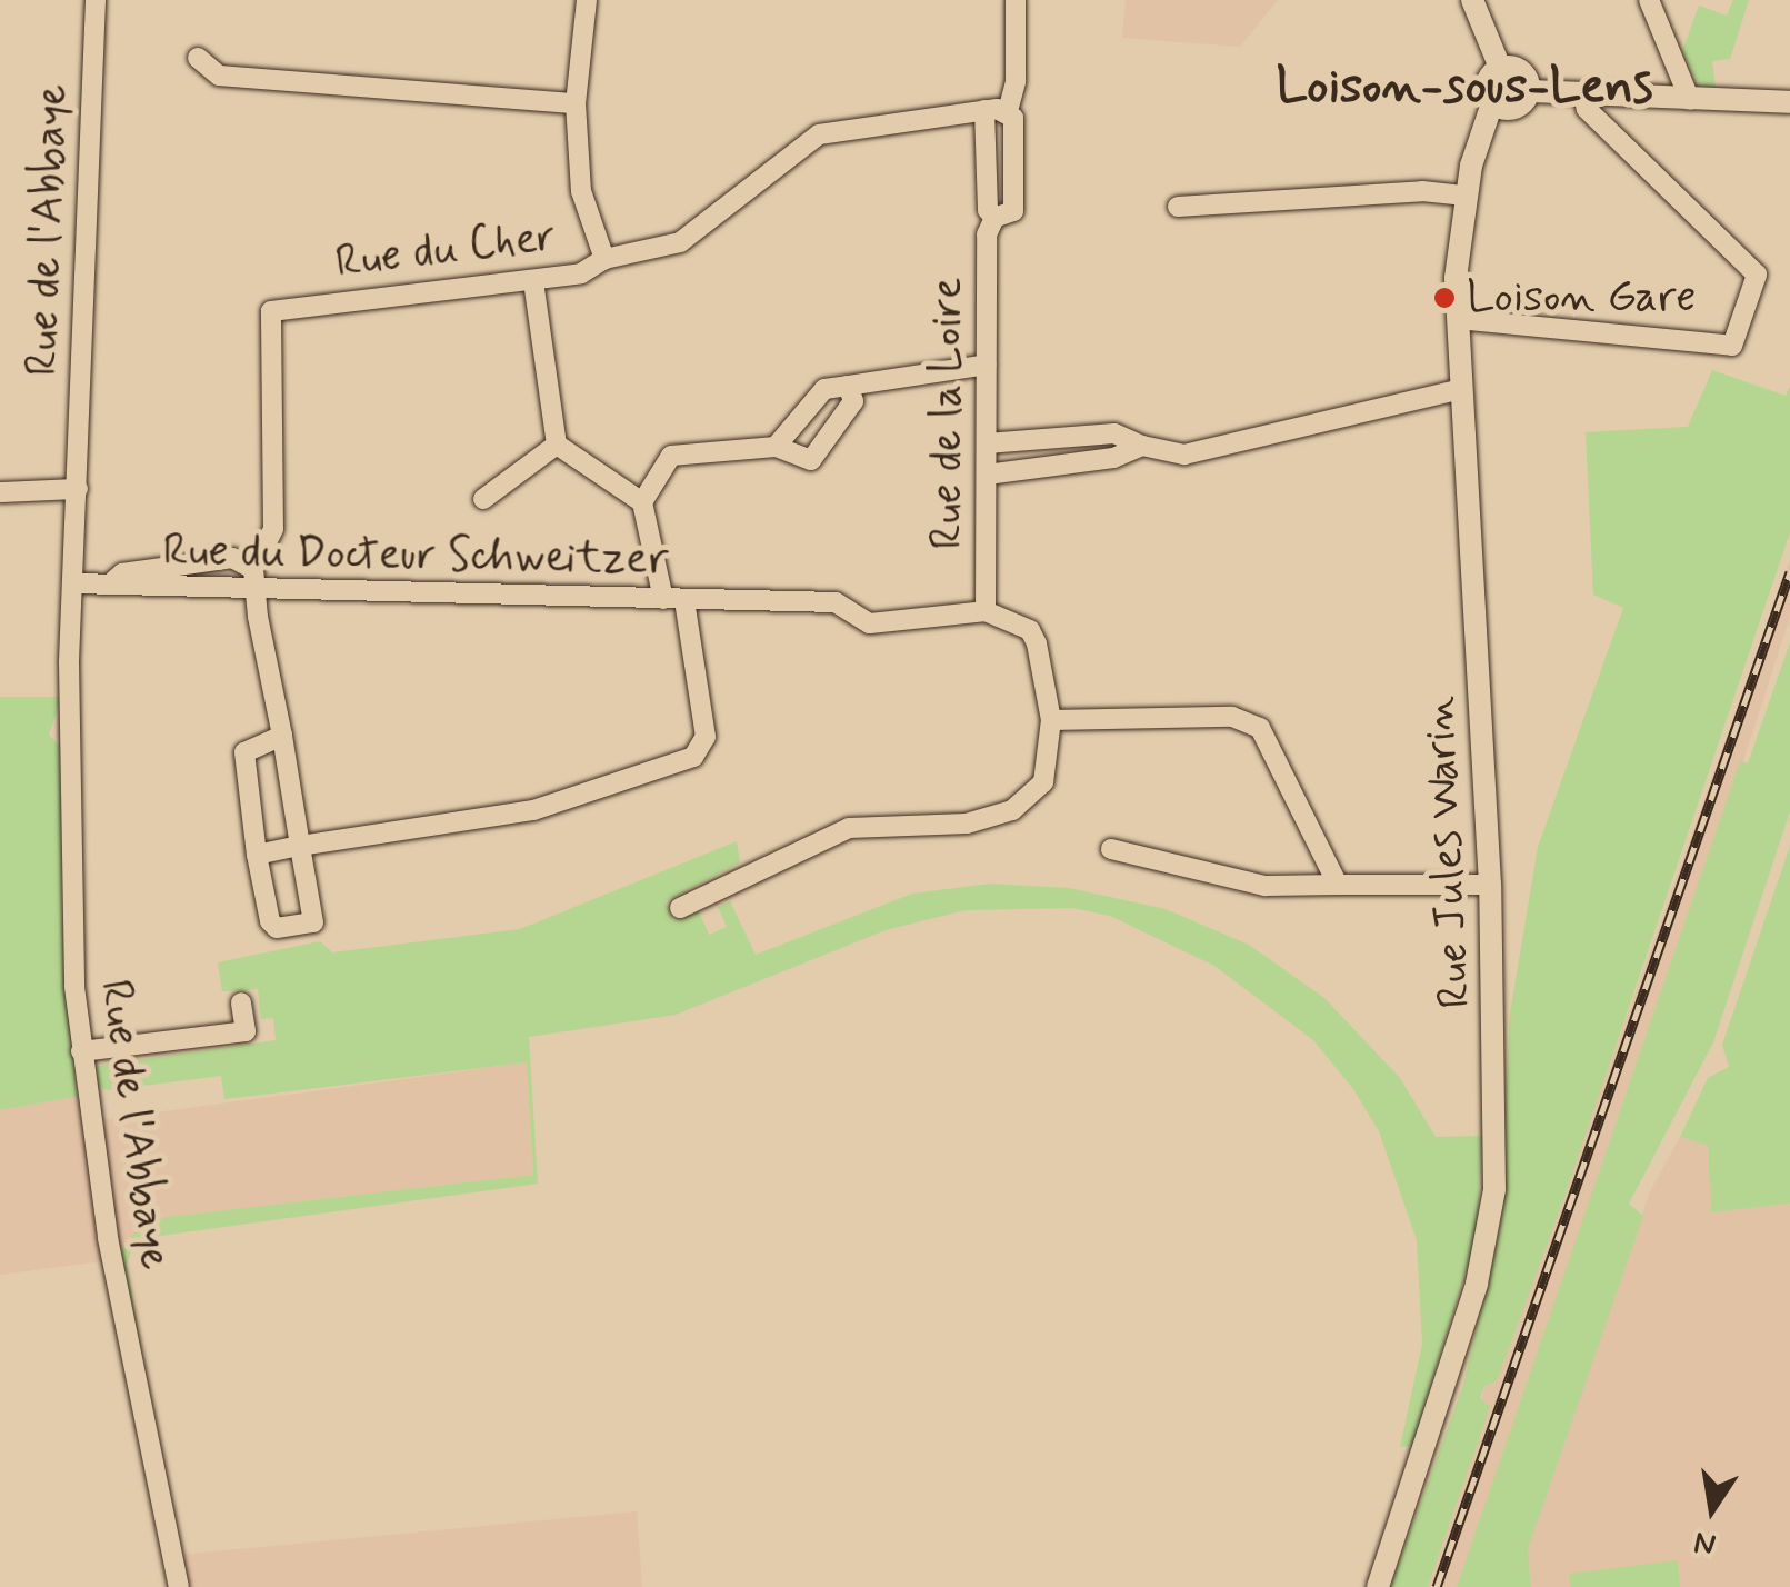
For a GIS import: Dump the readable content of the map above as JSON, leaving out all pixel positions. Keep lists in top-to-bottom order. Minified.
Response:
{"streets":{"street":["Rue de l'Abbaye","Rue du Cher","Rue de la Loire","Rue du Docteur Schweitzer","Rue Jules Warin"]},"crossings":[["Rue de l'Abbaye","Rue du Docteur Schweitzer"],["Rue du Cher","Rue de la Loire"],["Rue de la Loire","Rue du Docteur Schweitzer"]],"districts":["Loison-sous-Lens"],"places":["Loison Gare"],"north":"bottom"}
